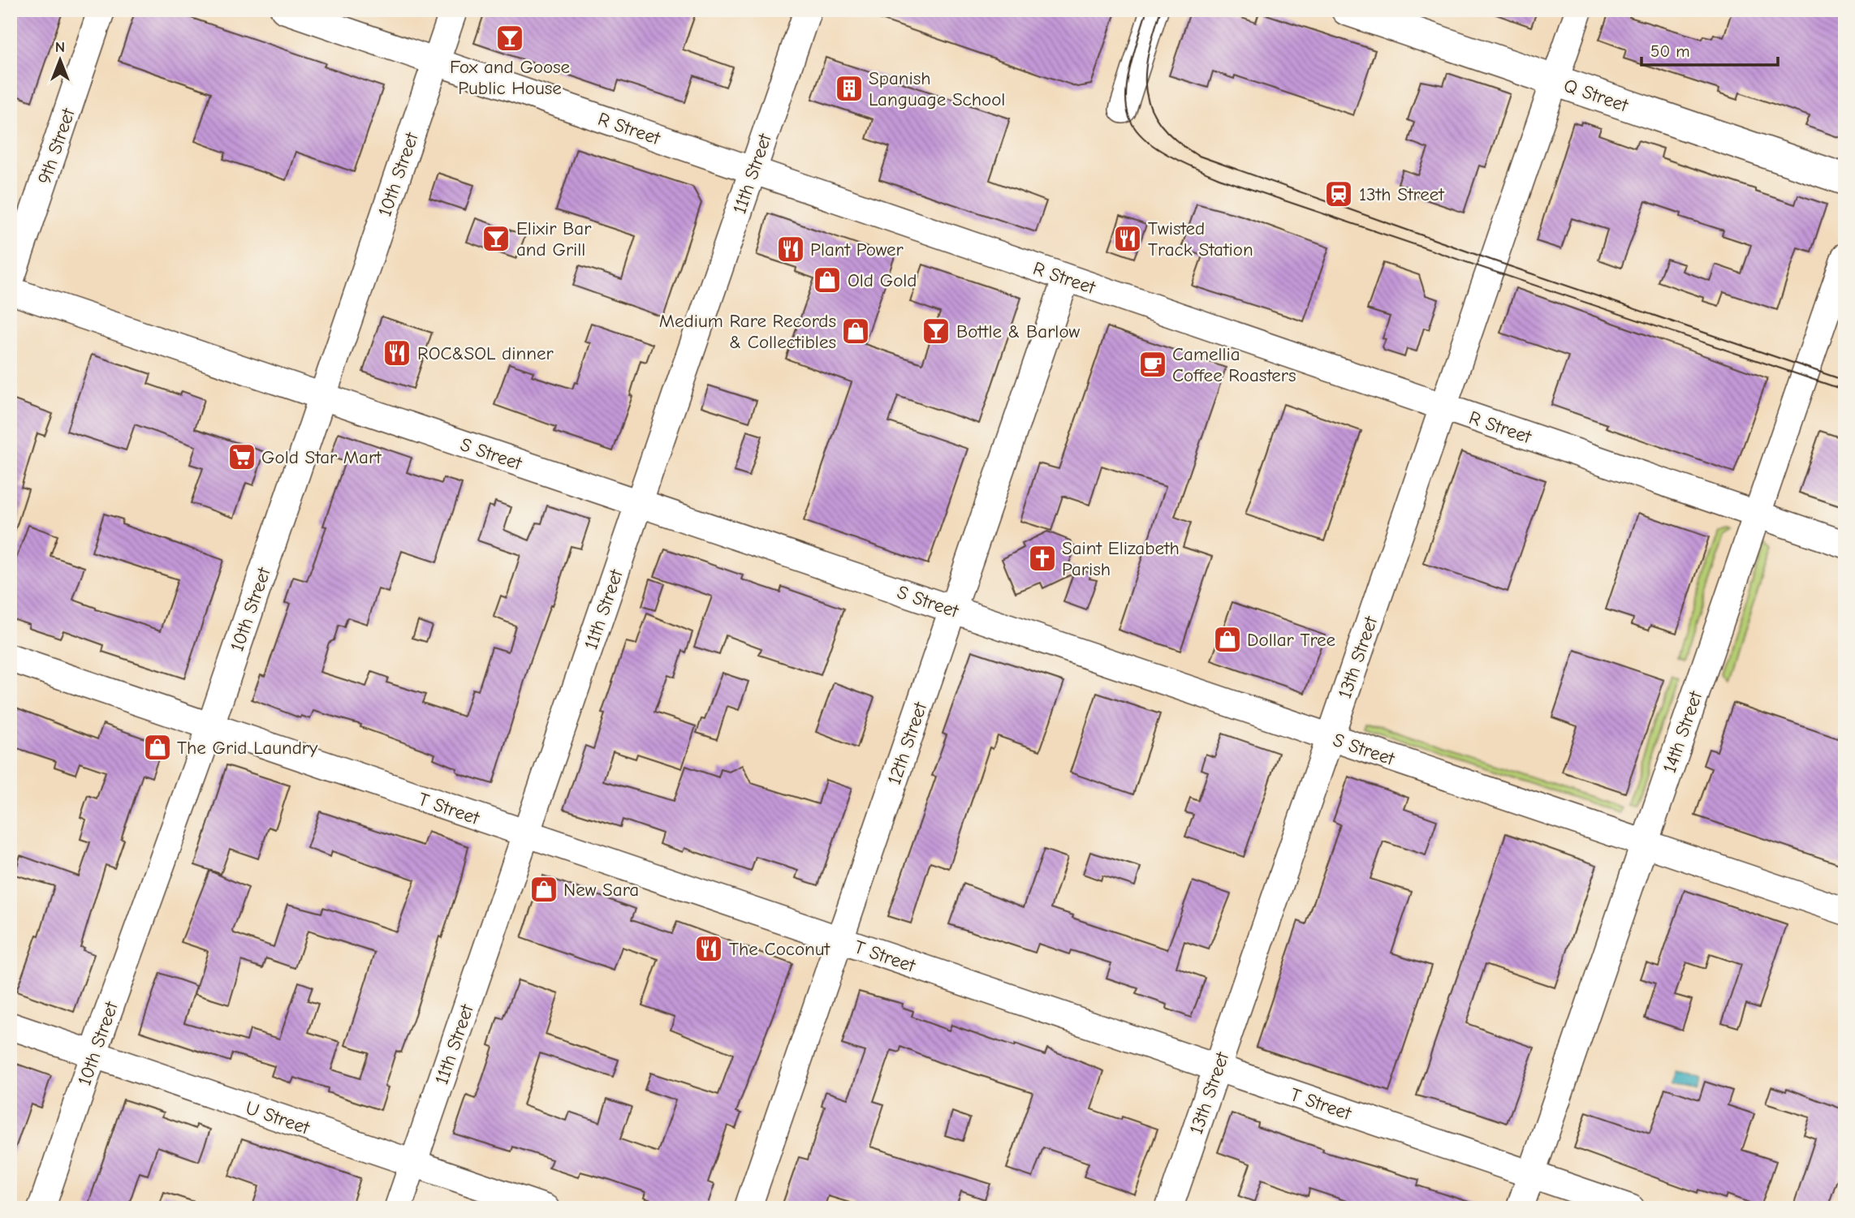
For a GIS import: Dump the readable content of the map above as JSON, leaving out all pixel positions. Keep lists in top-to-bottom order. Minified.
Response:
{"streets":{"main road":["Q Street"],"street":["R Street","9th Street","11th Street","10th Street","S Street","13th Street","14th Street","12th Street","T Street","U Street"]},"crossings":[["Q Street","13th Street"],["R Street","11th Street"],["R Street","10th Street"],["R Street","13th Street"],["R Street","14th Street"],["R Street","12th Street"],["11th Street","S Street"],["11th Street","T Street"],["11th Street","U Street"],["10th Street","S Street"],["10th Street","T Street"],["10th Street","U Street"],["S Street","13th Street"],["S Street","14th Street"],["S Street","12th Street"],["13th Street","T Street"],["14th Street","T Street"],["12th Street","T Street"]],"places":{"bar":["Fox and Goose Public House","Elixir Bar and Grill","Bottle & Barlow"],"building":["Spanish Language School"],"station":["13th Street"],"restaurant":["Twisted Track Station","Plant Power","ROC&SOL dinner","The Coconut"],"shop":["Old Gold","Medium Rare Records & Collectibles","Dollar Tree","The Grid Laundry","New Sara"],"cafe":["Camellia Coffee Roasters"],"supermarket":["Gold Star Mart"],"church":["Saint Elizabeth Parish"]},"scale_bar":"50 m","north":"top"}
